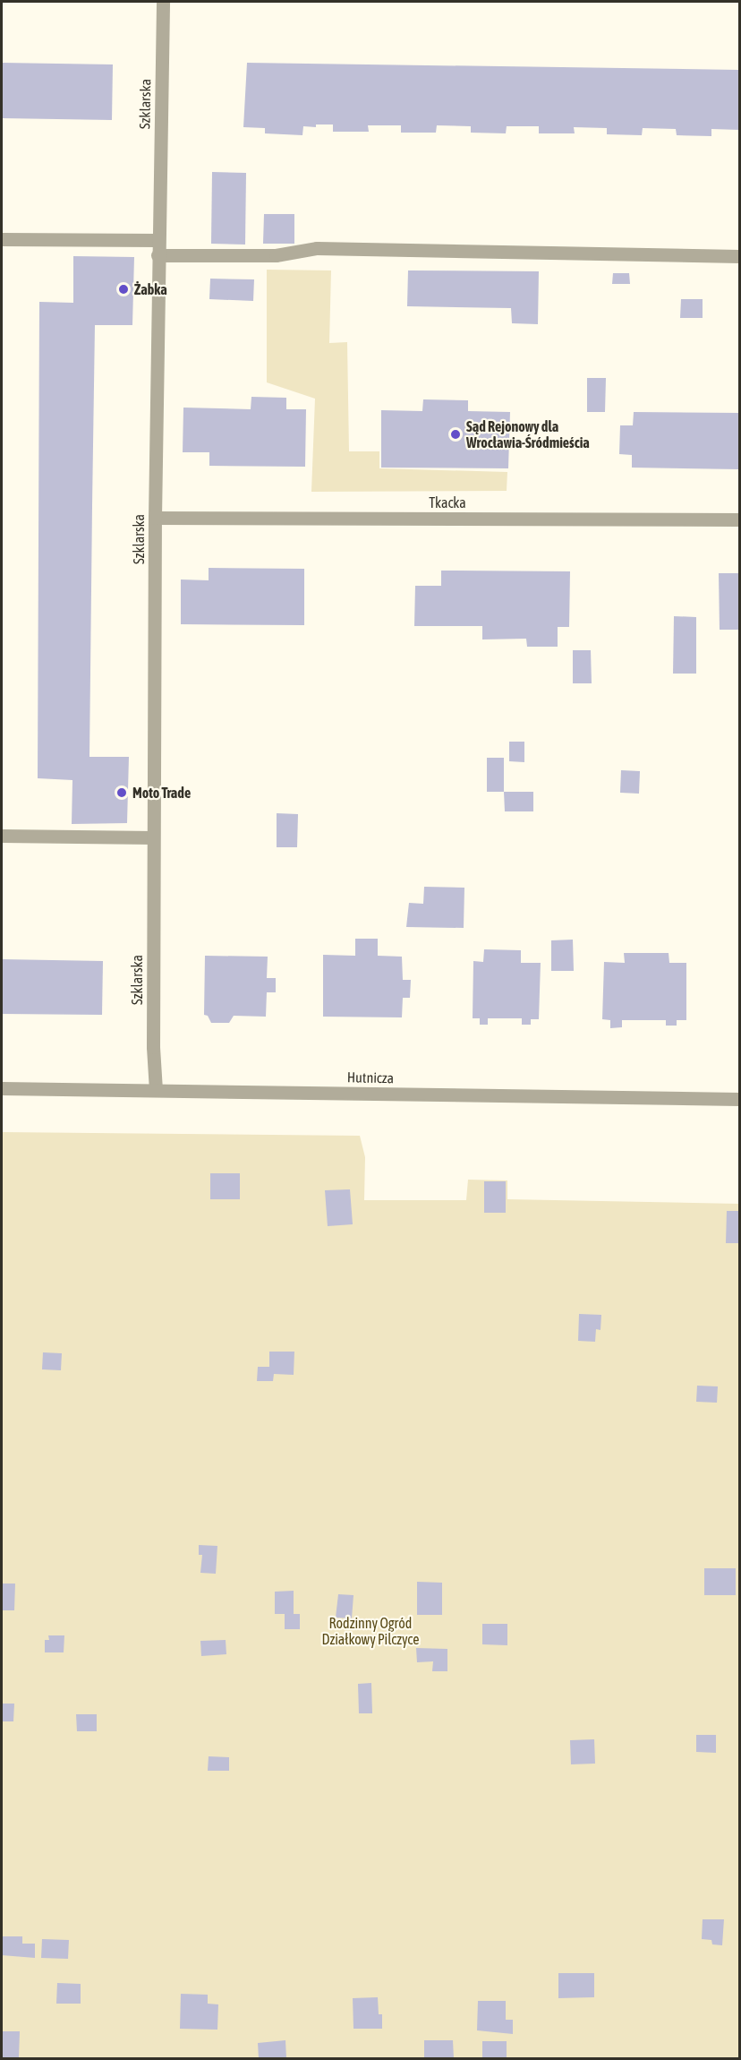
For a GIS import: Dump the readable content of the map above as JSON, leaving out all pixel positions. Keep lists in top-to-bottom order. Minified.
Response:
{"streets":{"street":["Szklarska","Tkacka","Hutnicza"]},"crossings":[["Szklarska","Tkacka"],["Szklarska","Hutnicza"]],"parks":["Rodzinny Ogród Działkowy Pilczyce"],"places":["Żabka","Sąd Rejonowy dla Wrocławia-Śródmieścia","Moto Trade"]}
